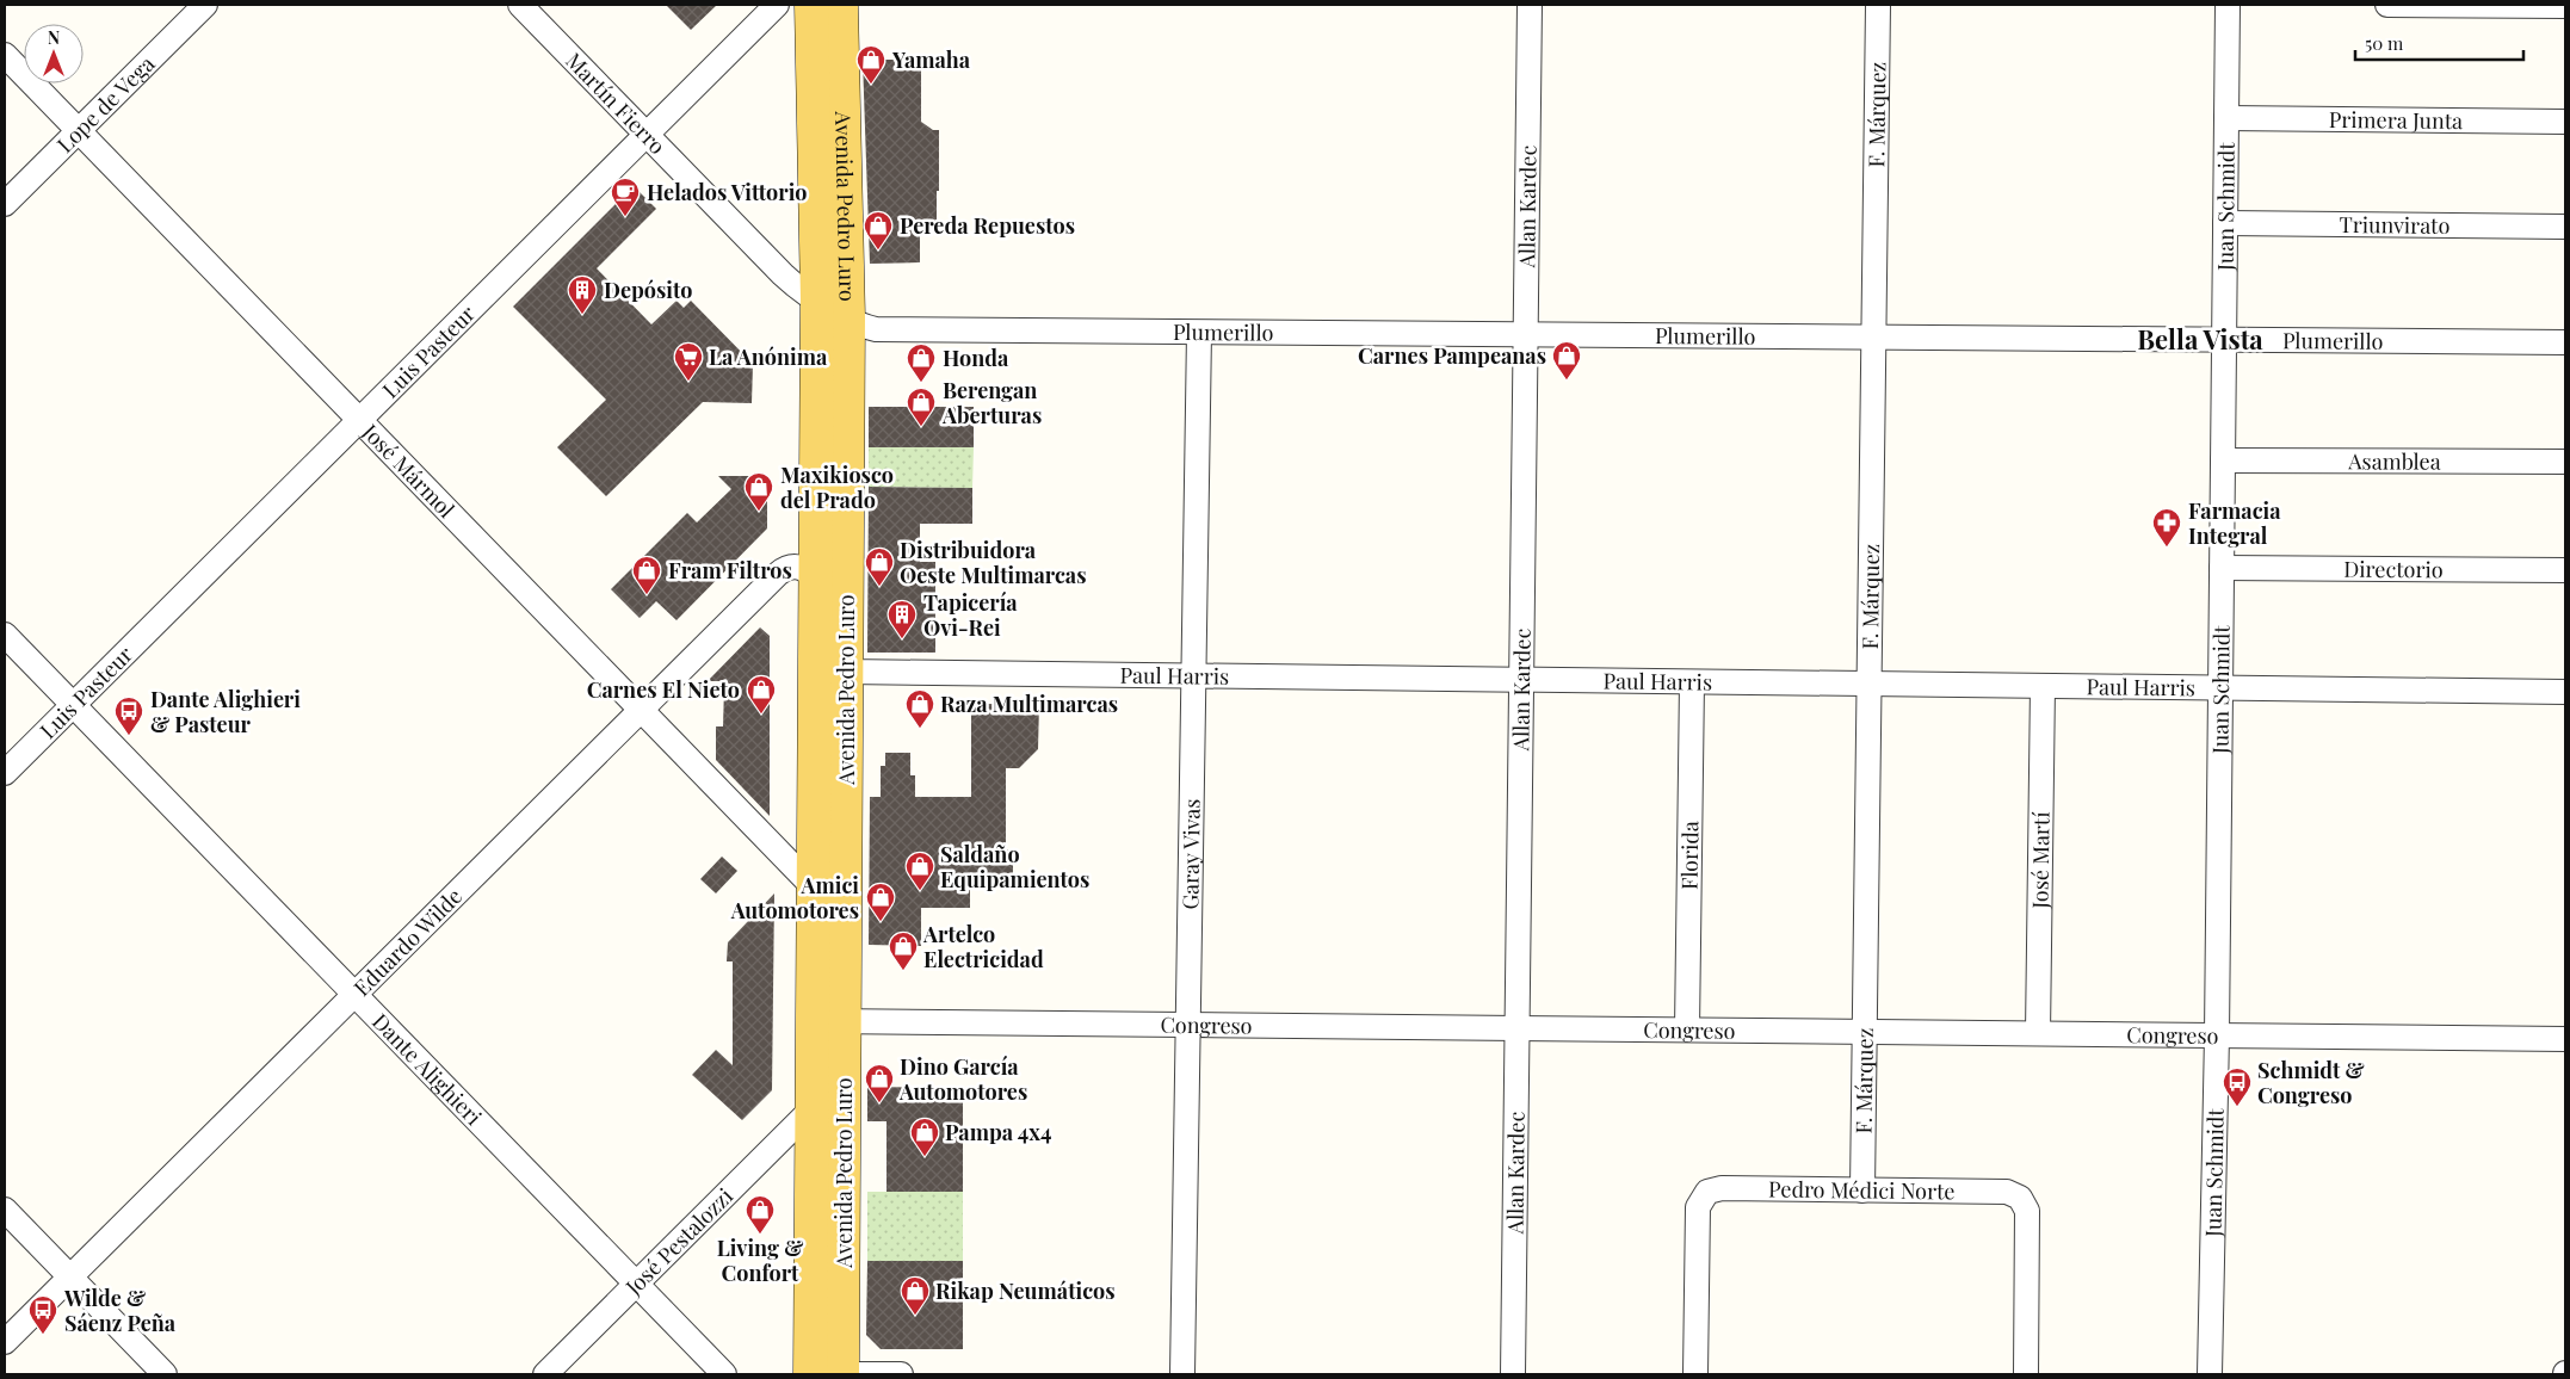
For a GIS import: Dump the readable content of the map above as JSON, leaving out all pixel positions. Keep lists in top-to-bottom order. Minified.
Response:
{"streets":{"main road":["Avenida Pedro Luro"],"street":["Martín Fierro","Lope de Vega","F. Márquez","Primera Junta","Allan Kardec","Juan Schmidt","Triunvirato","Plumerillo","Luis Pasteur","Asamblea","José Mármol","Directorio","Paul Harris","Garay Vivas","Florida","José Martí","Eduardo Wilde","Congreso","Dante Alighieri","Pedro Médici Norte","José Pestalozzi"]},"crossings":[["Martín Fierro","Avenida Pedro Luro"],["Martín Fierro","Plumerillo"],["Martín Fierro","Luis Pasteur"],["Lope de Vega","José Mármol"],["F. Márquez","Plumerillo"],["F. Márquez","Paul Harris"],["F. Márquez","Congreso"],["F. Márquez","Pedro Médici Norte"],["Primera Junta","Juan Schmidt"],["Avenida Pedro Luro","Plumerillo"],["Avenida Pedro Luro","José Mármol"],["Avenida Pedro Luro","Paul Harris"],["Avenida Pedro Luro","Eduardo Wilde"],["Avenida Pedro Luro","Congreso"],["Avenida Pedro Luro","José Pestalozzi"],["Allan Kardec","Plumerillo"],["Allan Kardec","Paul Harris"],["Allan Kardec","Congreso"],["Juan Schmidt","Triunvirato"],["Juan Schmidt","Plumerillo"],["Juan Schmidt","Asamblea"],["Juan Schmidt","Directorio"],["Juan Schmidt","Paul Harris"],["Juan Schmidt","Congreso"],["Plumerillo","Garay Vivas"],["Luis Pasteur","José Mármol"],["Luis Pasteur","Dante Alighieri"],["José Mármol","Eduardo Wilde"],["Paul Harris","Garay Vivas"],["Paul Harris","Florida"],["Paul Harris","José Martí"],["Garay Vivas","Congreso"],["Florida","Congreso"],["José Martí","Congreso"],["Eduardo Wilde","Dante Alighieri"],["Dante Alighieri","José Pestalozzi"]],"districts":["Bella Vista"],"places":{"shop":["Yamaha","Pereda Repuestos","Carnes Pampeanas","Honda","Berengan Aberturas","Maxikiosco del Prado","Distribuidora Oeste Multimarcas","Fram Filtros","Carnes El Nieto","Raza Multimarcas","Saldaño Equipamientos","Amici Automotores","Artelco Electricidad","Dino García Automotores","Pampa 4x4","Living & Confort","Rikap Neumáticos"],"cafe":["Helados Vittorio"],"building":["Depósito","Tapicería Ovi-Rei"],"supermarket":["La Anónima"],"pharmacy":["Farmacia Integral"],"bus stop":["Dante Alighieri & Pasteur","Schmidt & Congreso","Wilde & Sáenz Peña"]},"scale_bar":"50 m","north":"top"}
